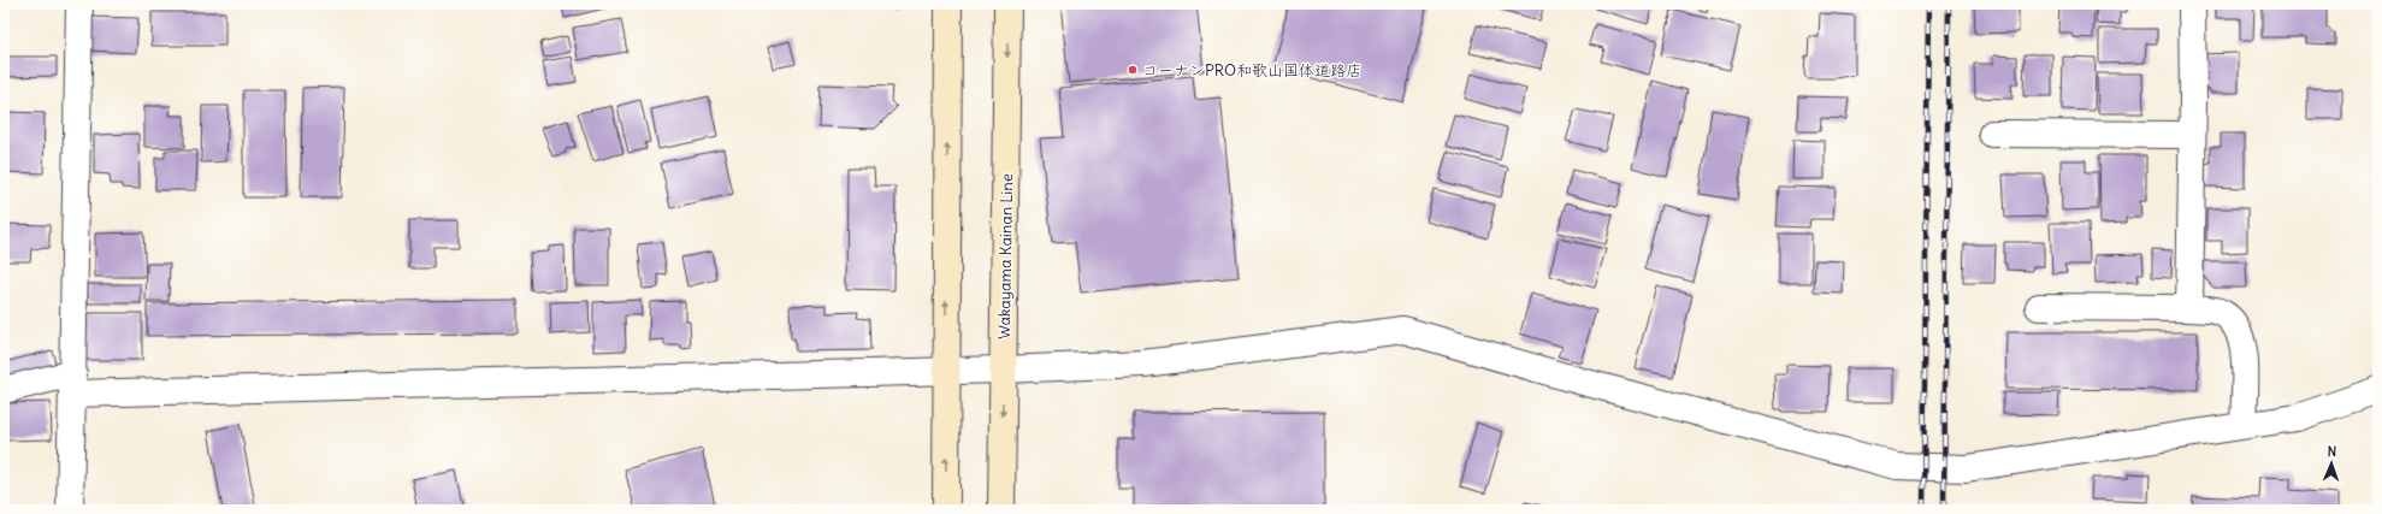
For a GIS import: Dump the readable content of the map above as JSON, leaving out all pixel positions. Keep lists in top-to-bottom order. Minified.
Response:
{"streets":{"main road":["Wakayama Kainan Line"]},"places":["コーナンPRO和歌山国体道路店"],"north":"top"}
